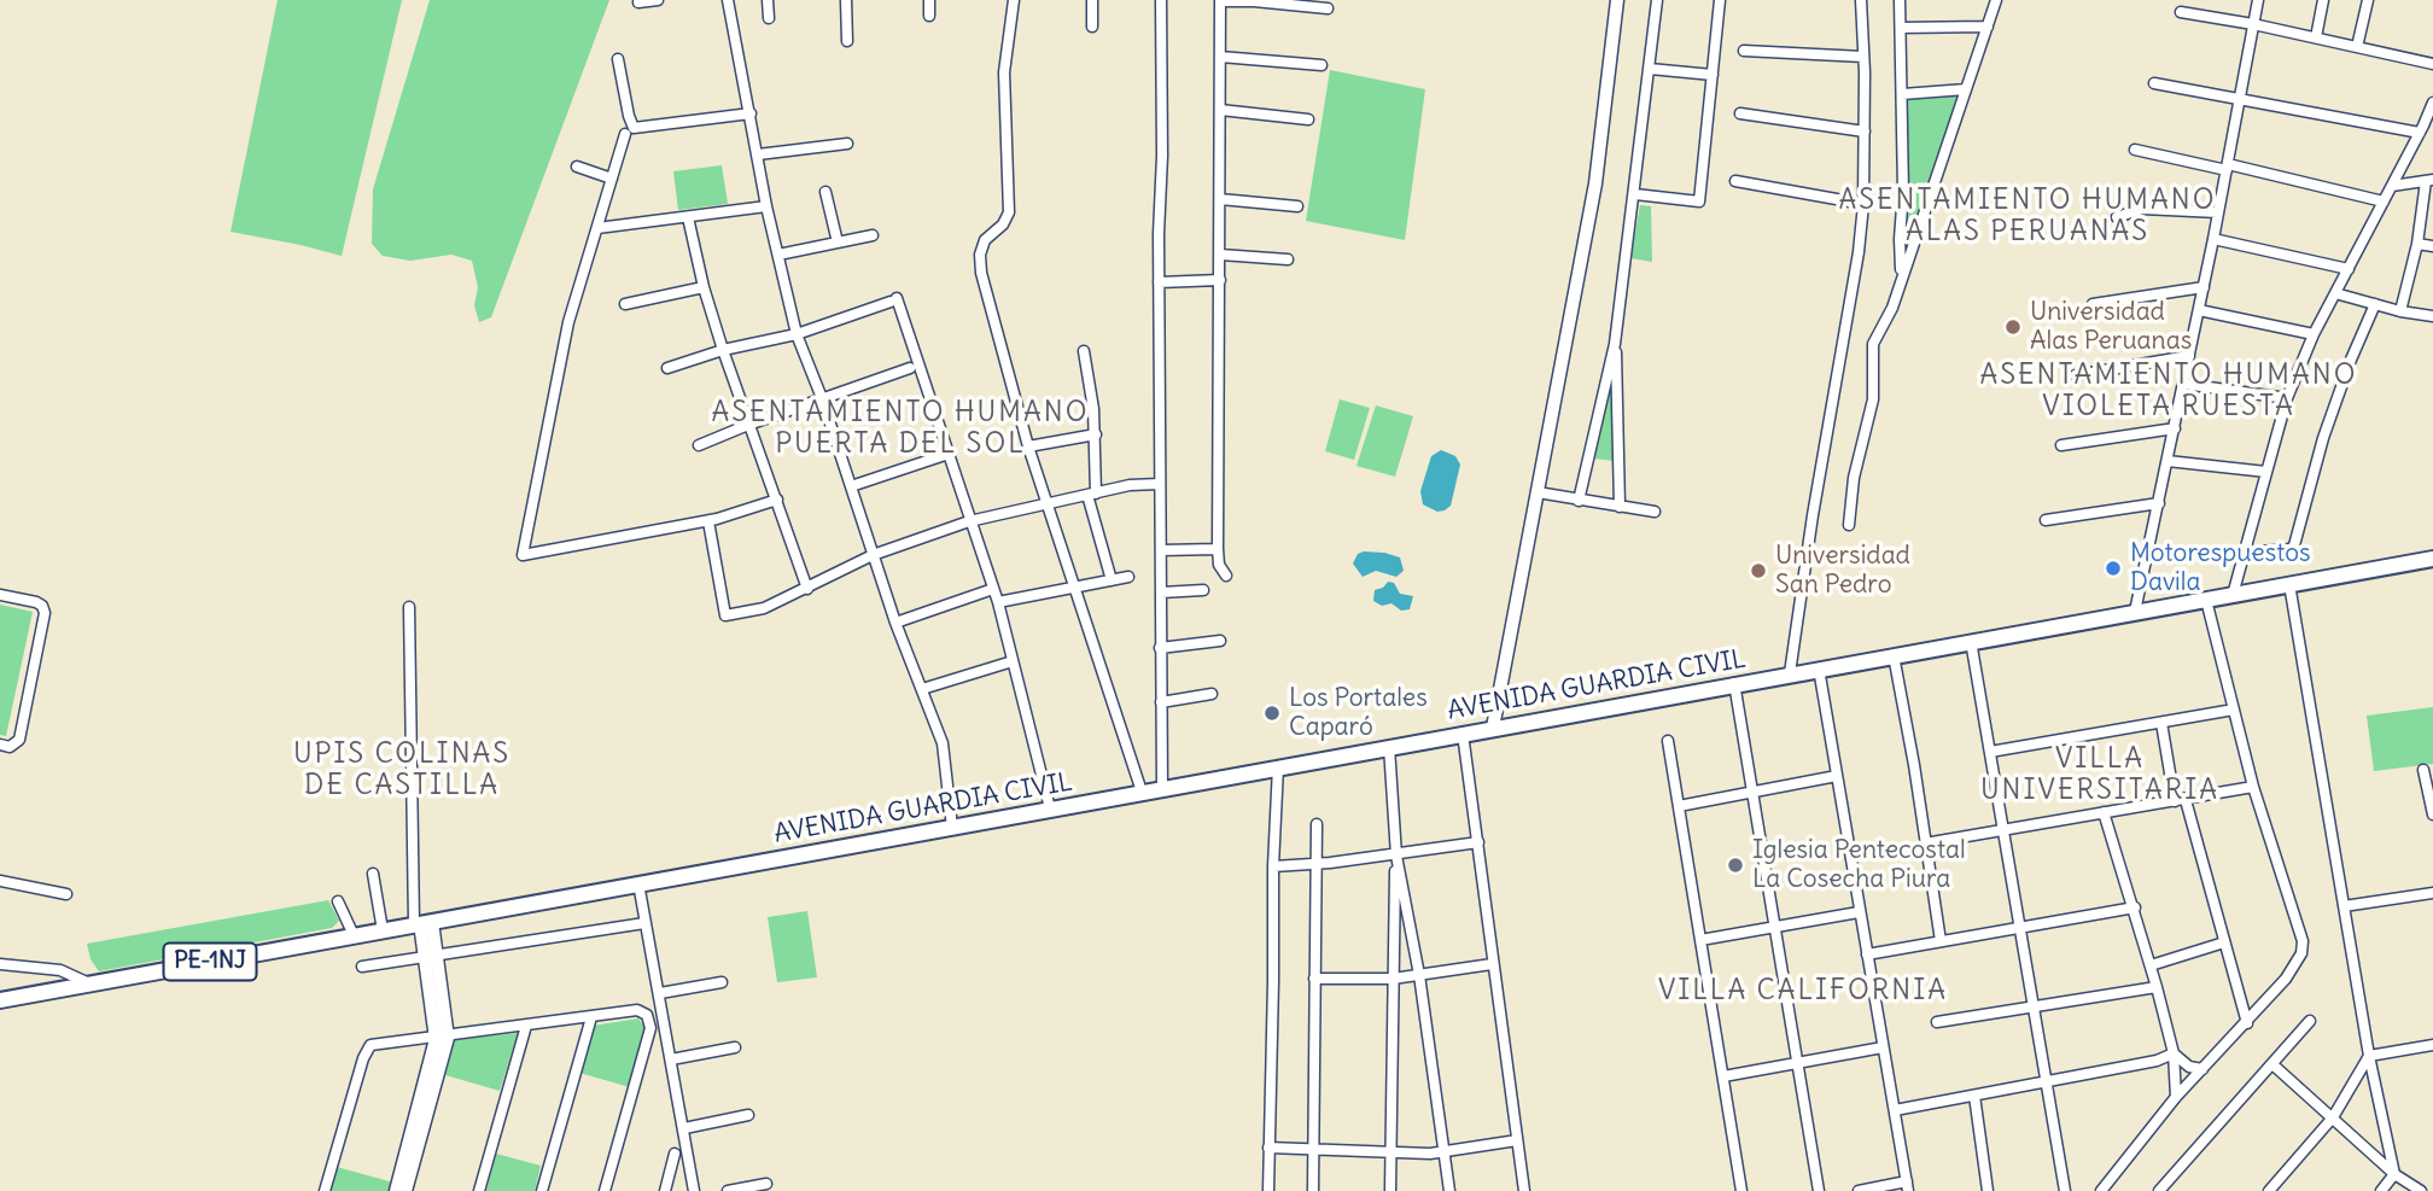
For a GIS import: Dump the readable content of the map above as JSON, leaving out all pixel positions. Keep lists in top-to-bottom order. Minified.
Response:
{"streets":{"highway":["AVENIDA GUARDIA CIVIL","PE-1NJ"]},"crossings":[["AVENIDA GUARDIA CIVIL","PE-1NJ"]],"districts":["ASENTAMIENTO HUMANO ALAS PERUANAS","ASENTAMIENTO HUMANO VIOLETA RUESTA","ASENTAMIENTO HUMANO PUERTA DEL SOL","UPIS COLINAS DE CASTILLA","VILLA UNIVERSITARIA","VILLA CALIFORNIA"],"places":["Universidad Alas Peruanas","Motorespuestos Davila","Universidad San Pedro","Los Portales Caparó","Iglesia Pentecostal La Cosecha Piura"]}
